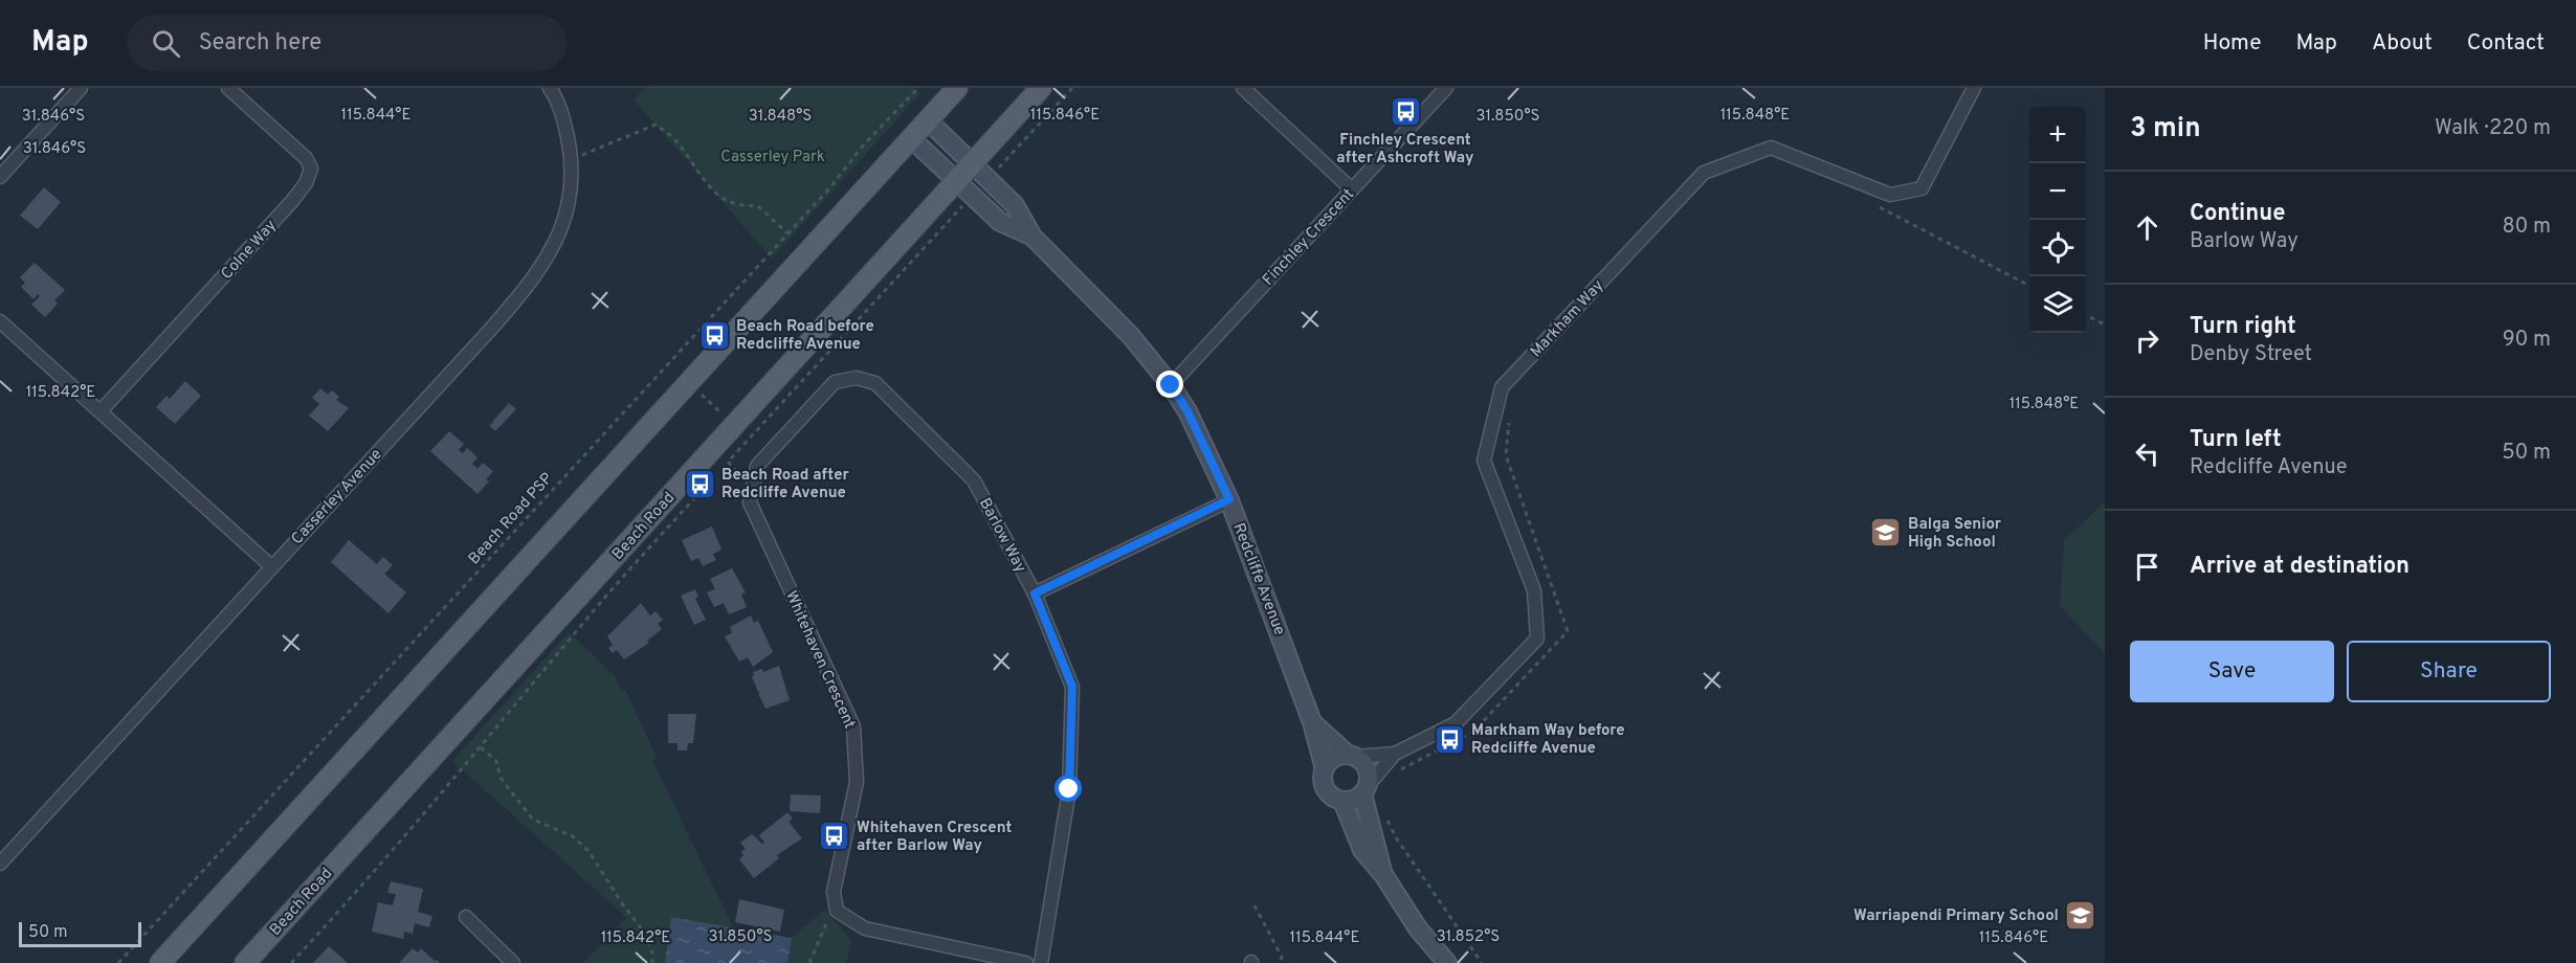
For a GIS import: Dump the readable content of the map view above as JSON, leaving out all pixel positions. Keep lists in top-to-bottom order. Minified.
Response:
{"streets":{"main road":["Beach Road"],"street":["Finchley Crescent","Colne Way","Markham Way","Casserley Avenue","Barlow Way","Redcliffe Avenue","Whitehaven Crescent"],"path":["Beach Road PSP"]},"crossings":[["Finchley Crescent","Redcliffe Avenue"],["Markham Way","Redcliffe Avenue"],["Beach Road","Redcliffe Avenue"],["Barlow Way","Whitehaven Crescent"]],"parks":["Casserley Park"],"places":{"bus stop":["Finchley Crescent after Ashcroft Way","Beach Road before Redcliffe Avenue","Beach Road after Redcliffe Avenue","Markham Way before Redcliffe Avenue","Whitehaven Crescent after Barlow Way"],"school or university":["Balga Senior High School","Warriapendi Primary School"]},"scale_bar":"50 m","page":{"header":"Map","search":"Search here","nav":["Home","Map","About","Contact"],"heading":["3 min","Walk · 220 m"],"map_buttons":["+","−"],"list":[["Continue","Barlow Way","80 m"],["Turn right","Denby Street","90 m"],["Turn left","Redcliffe Avenue","50 m"],"Arrive at destination"],"buttons":["Save","Share"],"scale":"50 m"},"coordinates":["115.844°E","115.846°E","115.848°E","31.846°S","31.848°S","31.850°S","115.842°E","31.852°S"]}
